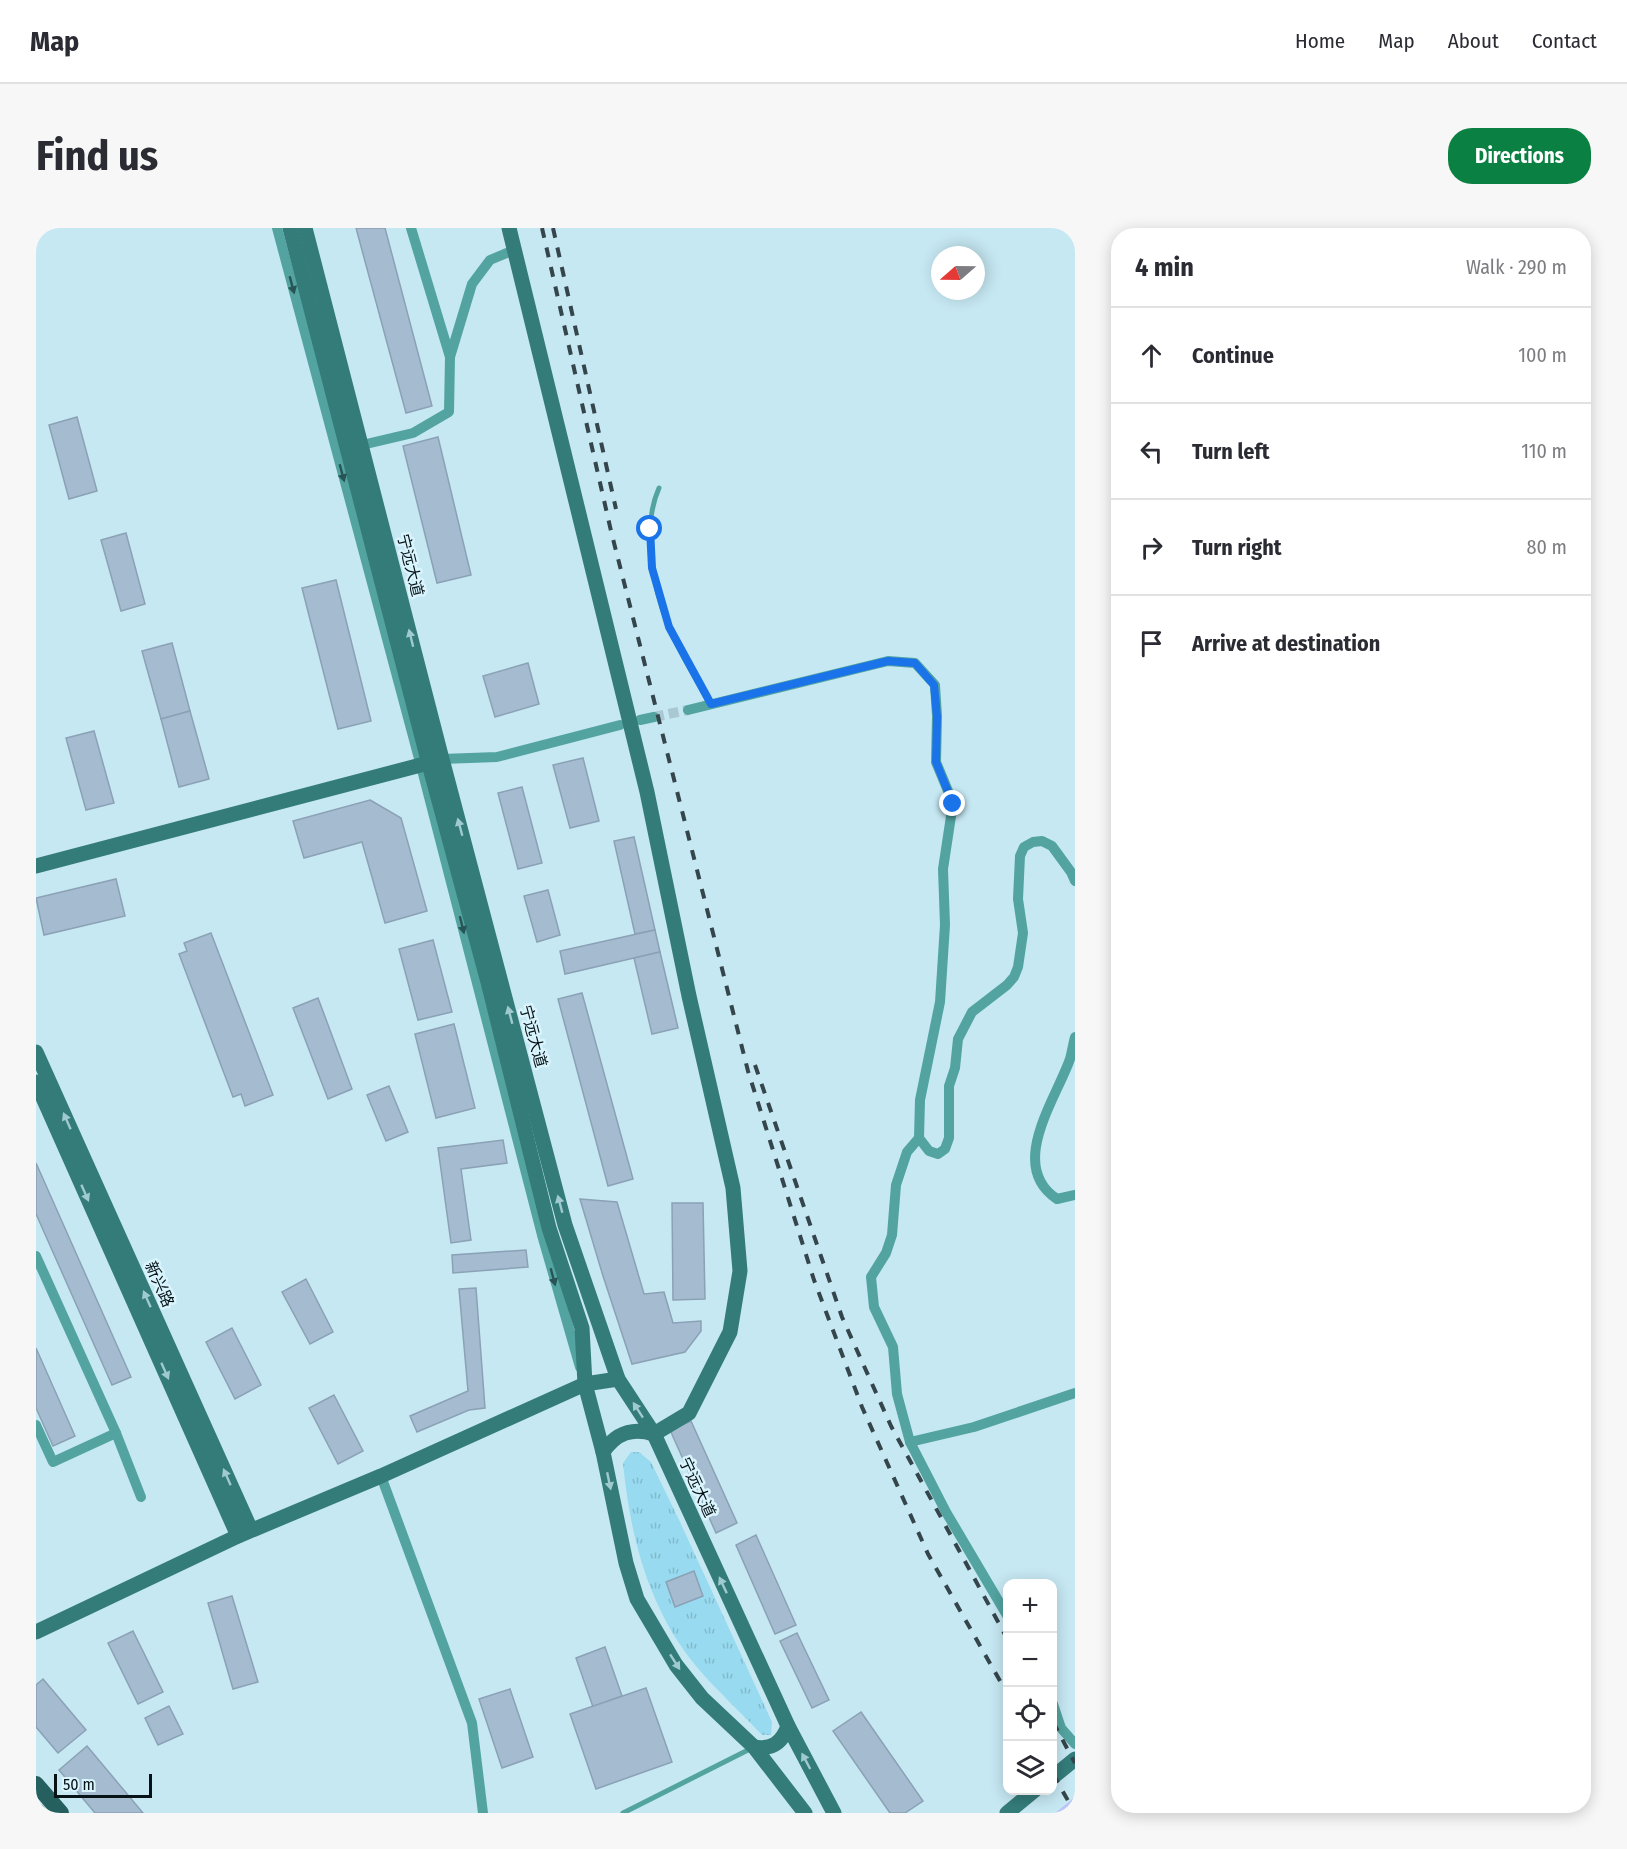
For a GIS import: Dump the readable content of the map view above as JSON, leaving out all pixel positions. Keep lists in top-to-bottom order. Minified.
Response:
{"streets":{"main road":["宁远大道","新兴路"]},"scale_bar":"50 m","north":"left","page":{"header":"Map","nav":["Home","Map","About","Contact"],"buttons":"Directions","title":"Find us","heading":["4 min","Walk · 290 m"],"list":[["Continue","100 m"],["Turn left","110 m"],["Turn right","80 m"],"Arrive at destination"],"map_buttons":["+","−"],"scale":"50 m"}}
